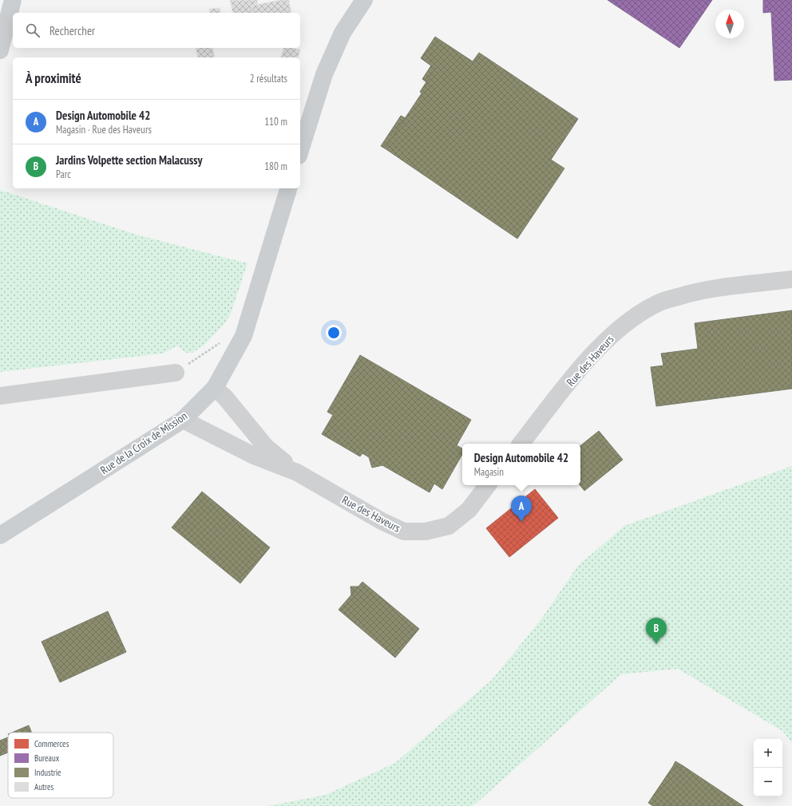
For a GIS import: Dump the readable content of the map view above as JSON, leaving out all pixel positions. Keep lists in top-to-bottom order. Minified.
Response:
{"streets":{"main road":["Rue de la Croix de Mission"],"street":["Rue des Haveurs"]},"crossings":[["Rue des Haveurs","Rue de la Croix de Mission"]],"legend":["Commerces","Bureaux","Industrie","Autres"],"north":"top","page":{"search":"Rechercher","heading":["À proximité","2 résultats"],"list":[{"mark":"A","name":"Design Automobile 42","note":"Magasin · Rue des Haveurs","value":"110 m"},{"mark":"B","name":"Jardins Volpette section Malacussy","note":"Parc","value":"180 m"}],"popup":["Design Automobile 42","Magasin"],"pins":["A","B"],"map_buttons":["+","−"]}}
